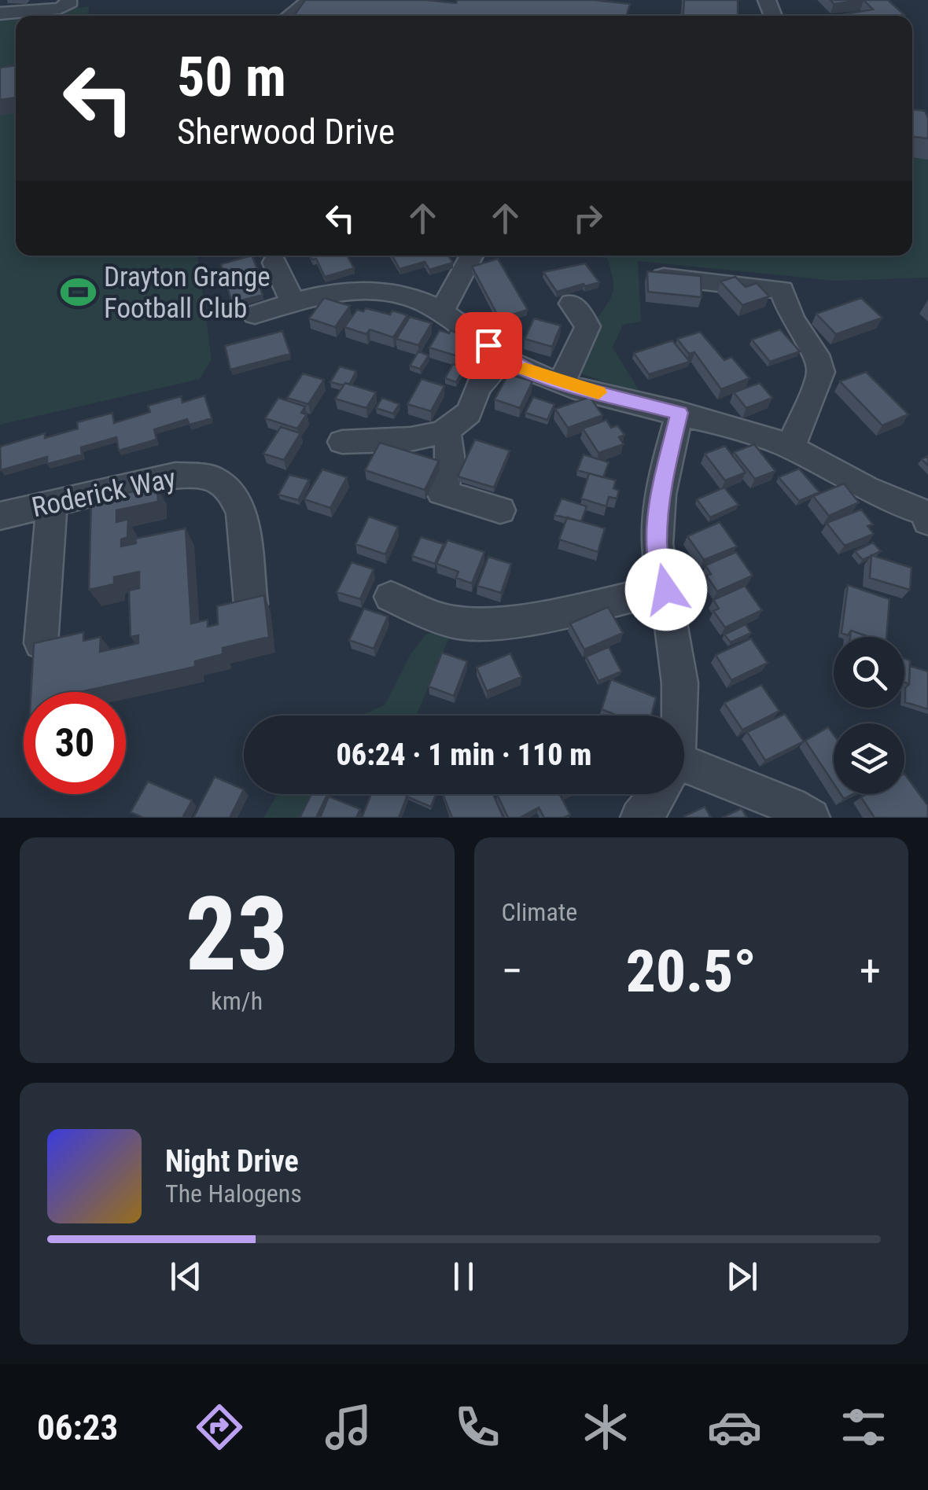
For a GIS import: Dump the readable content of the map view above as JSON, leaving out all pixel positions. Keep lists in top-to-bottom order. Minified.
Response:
{"streets":{"street":["Roderick Way"]},"places":{"sports":["Drayton Grange Football Club"]},"page":{"turn":["50 m","Sherwood Drive"],"limit":"30","trip":"06:24 · 1 min · 110 m","tile":[["23","km/h"],"Climate"],"heat":["−","20.5°","+"],"song":["Night Drive","The Halogens"],"tabs":"06:23"}}
